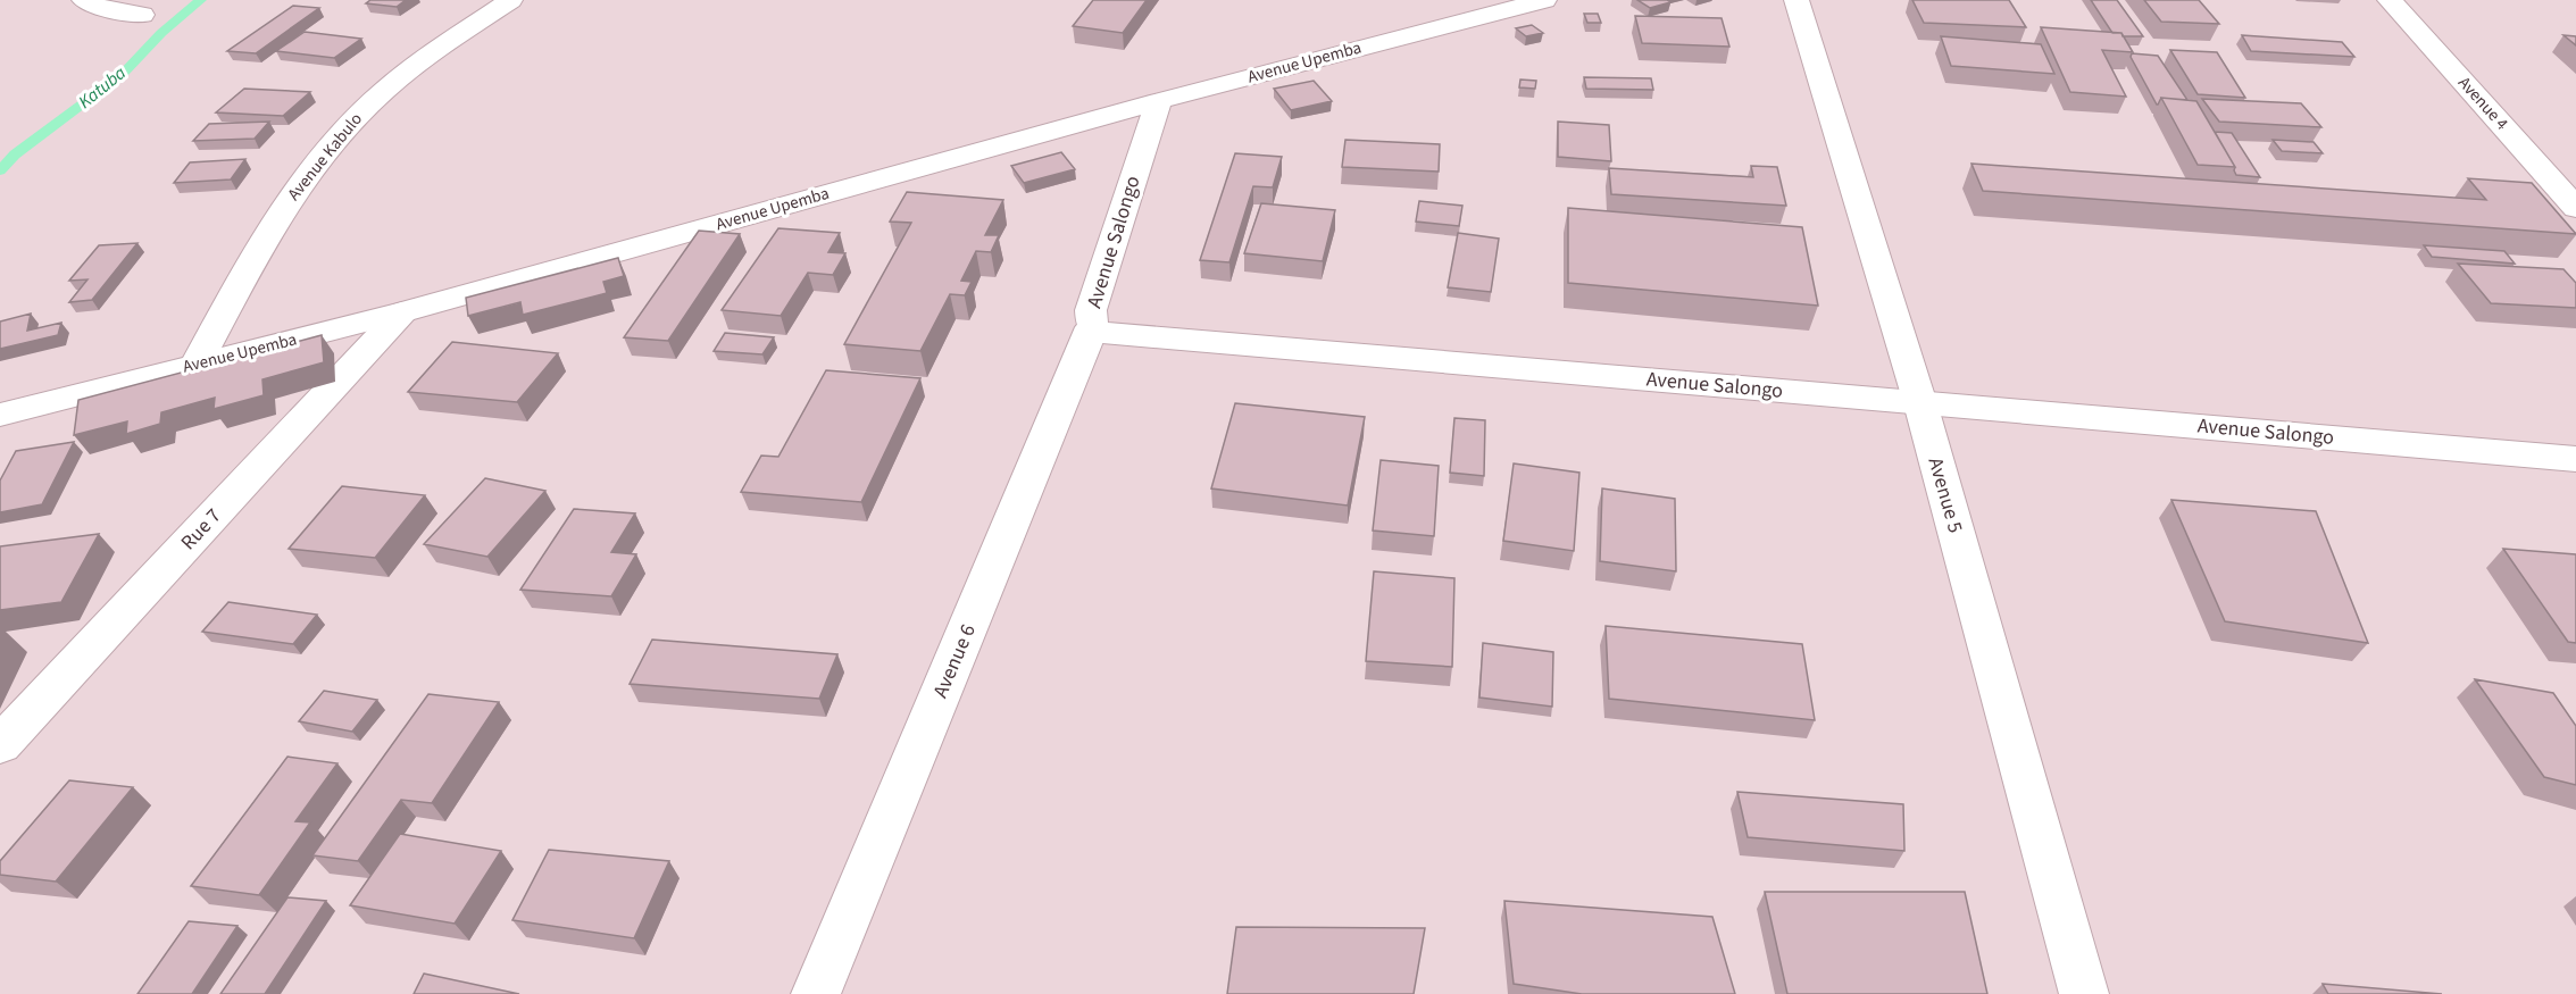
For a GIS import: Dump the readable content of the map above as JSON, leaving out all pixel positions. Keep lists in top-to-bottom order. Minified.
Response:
{"streets":{"street":["Avenue Upemba","Avenue 4","Avenue Kabulo","Avenue Salongo","Avenue 5","Rue 7","Avenue 6"]},"crossings":[["Avenue Upemba","Avenue Kabulo"],["Avenue Upemba","Avenue Salongo"],["Avenue Upemba","Rue 7"],["Avenue Salongo","Avenue 5"],["Avenue Salongo","Avenue 6"]],"water":["Katuba"]}
